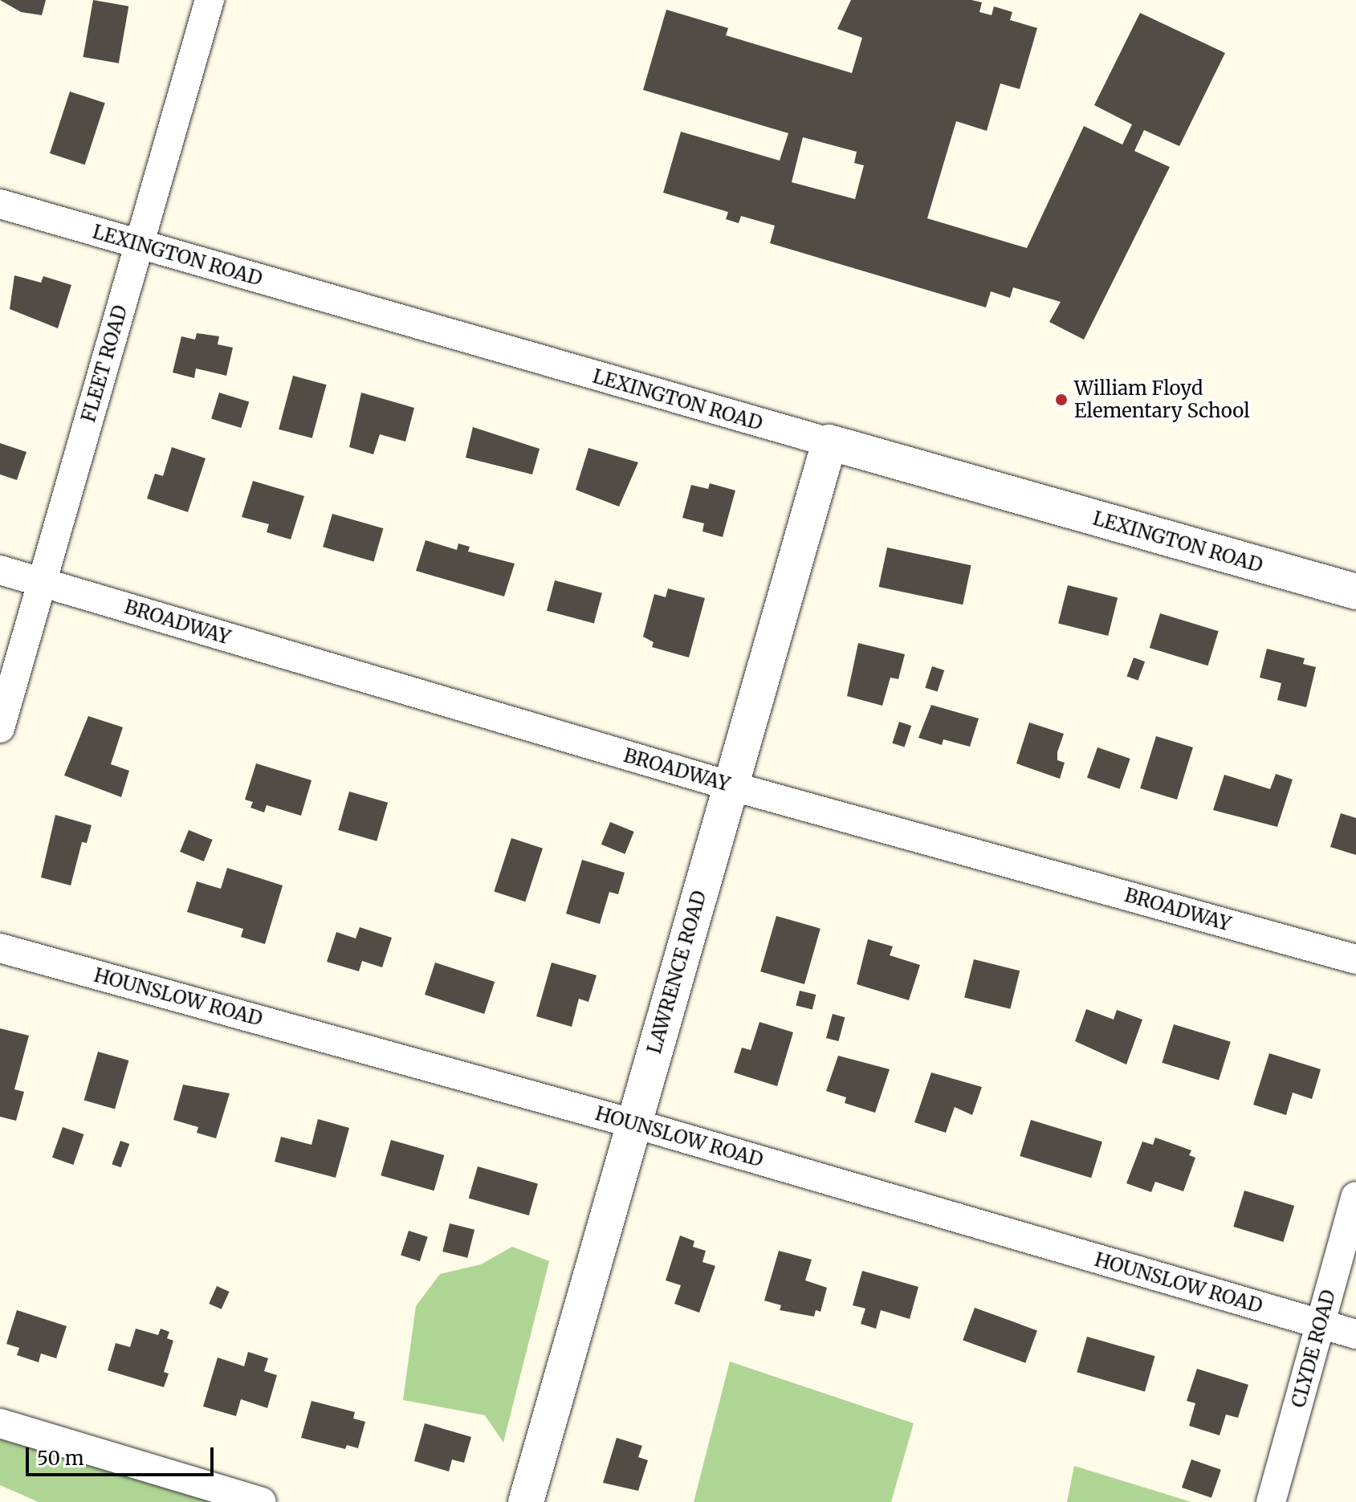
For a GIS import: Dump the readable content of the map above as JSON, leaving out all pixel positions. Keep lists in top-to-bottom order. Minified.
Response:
{"streets":{"street":["LEXINGTON ROAD","FLEET ROAD","BROADWAY","LAWRENCE ROAD","HOUNSLOW ROAD","CLYDE ROAD"]},"crossings":[["LEXINGTON ROAD","FLEET ROAD"],["LEXINGTON ROAD","LAWRENCE ROAD"],["FLEET ROAD","BROADWAY"],["BROADWAY","LAWRENCE ROAD"],["LAWRENCE ROAD","HOUNSLOW ROAD"],["HOUNSLOW ROAD","CLYDE ROAD"]],"places":["William Floyd Elementary School"],"scale_bar":"50 m"}
